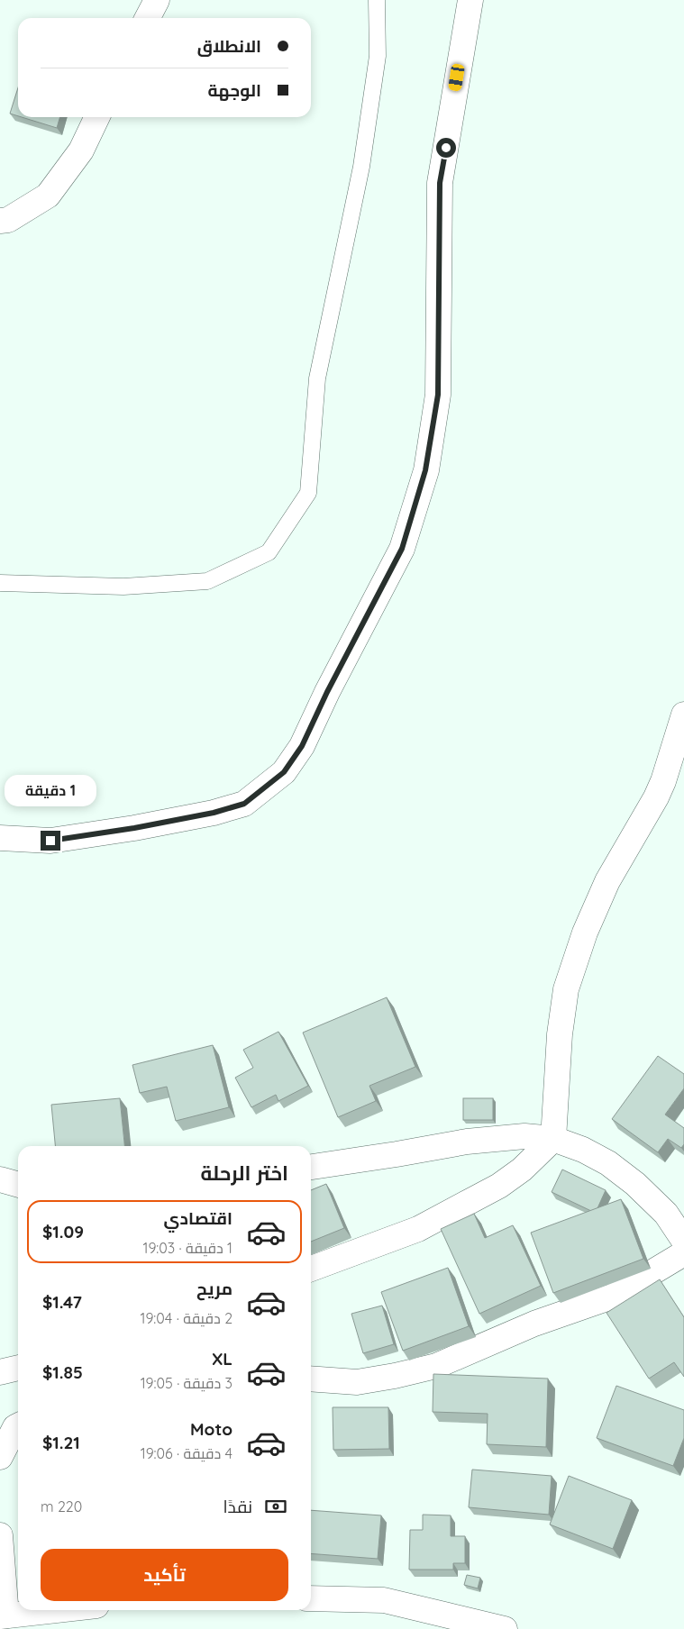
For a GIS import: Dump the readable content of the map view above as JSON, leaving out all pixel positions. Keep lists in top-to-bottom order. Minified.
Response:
{"page":{"banner":["الانطلاق","الوجهة"],"bubble":"1 دقيقة","heading":"اختر الرحلة","list":[{"name":"اقتصادي","note":"1 دقيقة · 19:03","value":"$1.09"},{"name":"مريح","note":"2 دقيقة · 19:04","value":"$1.47"},{"name":"XL","note":"3 دقيقة · 19:05","value":"$1.85"},{"name":"Moto","note":"4 دقيقة · 19:06","value":"$1.21"}],"pay":["نقدًا","220 m"],"buttons":"تأكيد"}}
